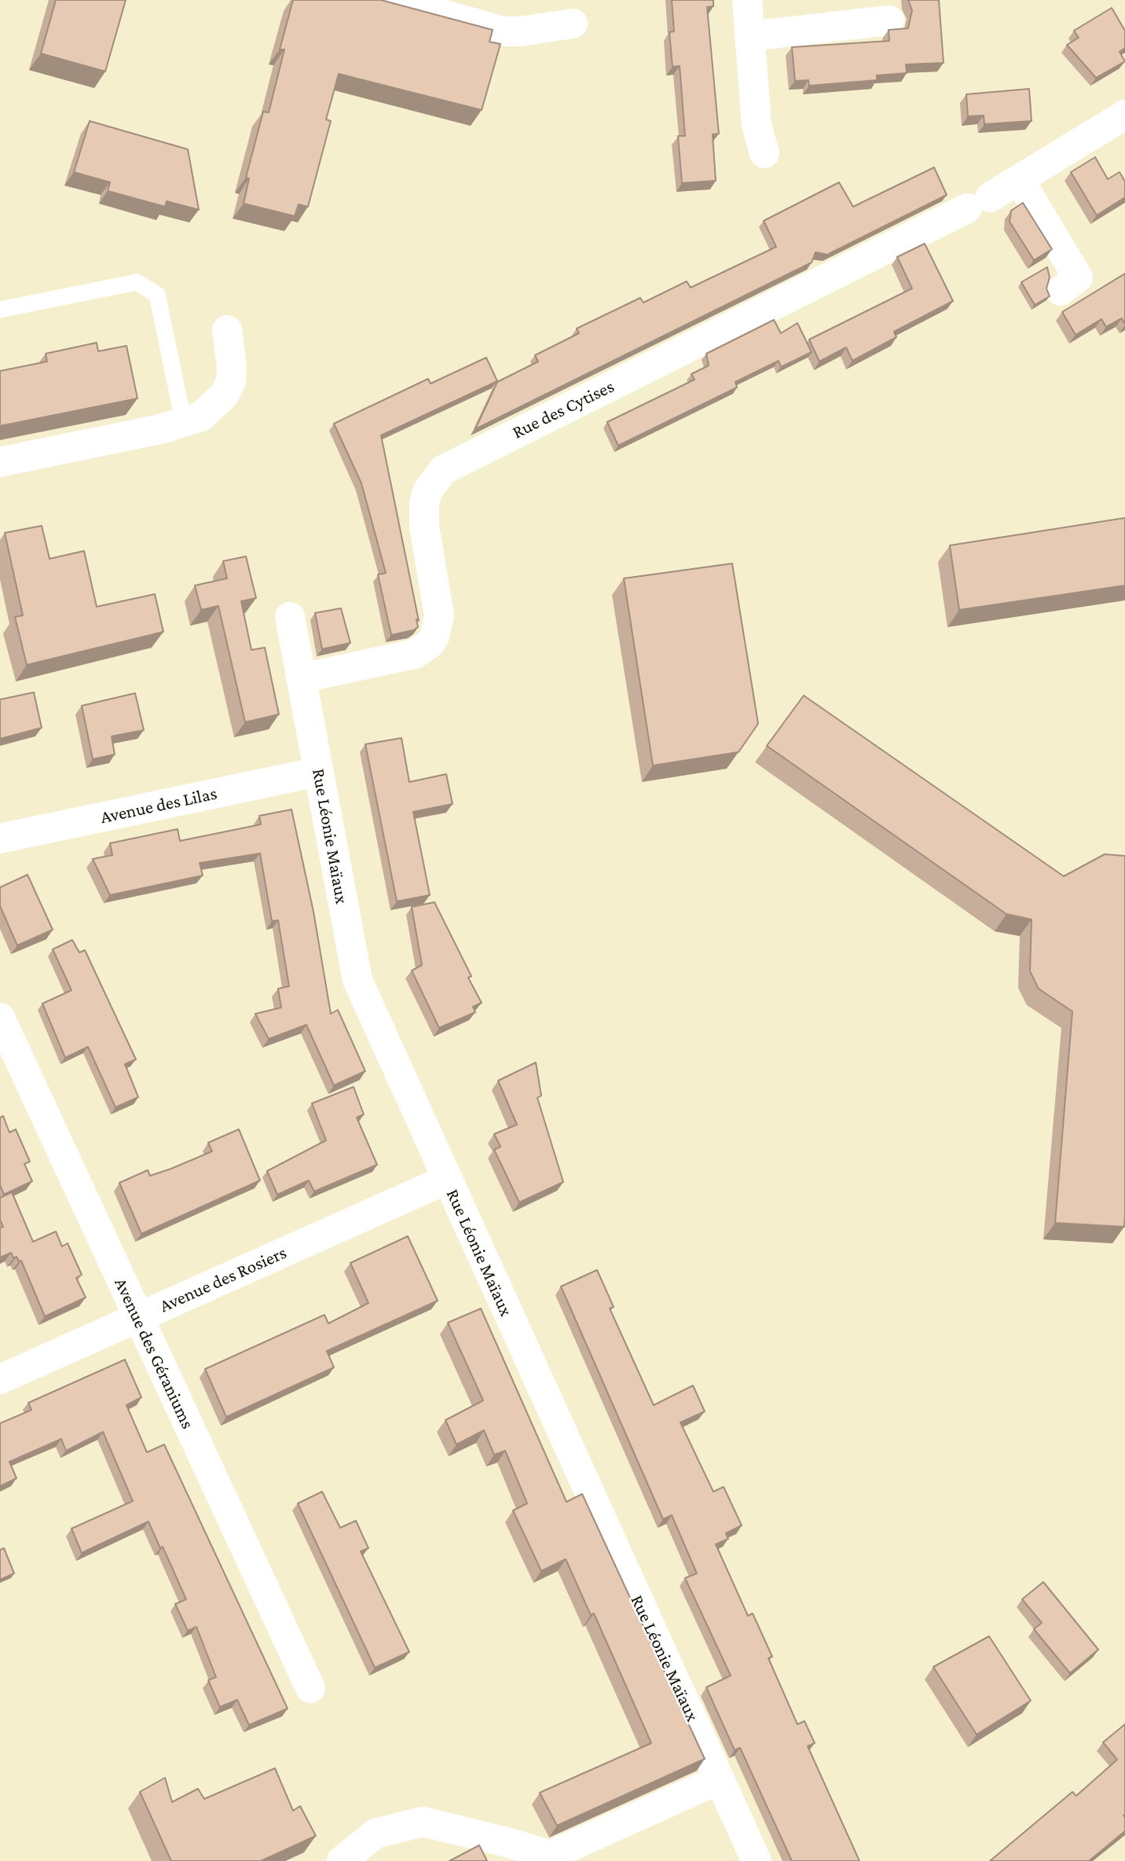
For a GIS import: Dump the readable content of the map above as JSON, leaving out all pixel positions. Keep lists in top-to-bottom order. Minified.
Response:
{"streets":{"street":["Rue des Cytises","Avenue des Lilas","Rue Léonie Maïaux","Avenue des Rosiers","Avenue des Géraniums"]},"crossings":[["Rue des Cytises","Rue Léonie Maïaux"],["Avenue des Lilas","Rue Léonie Maïaux"],["Rue Léonie Maïaux","Avenue des Rosiers"],["Avenue des Rosiers","Avenue des Géraniums"]]}
